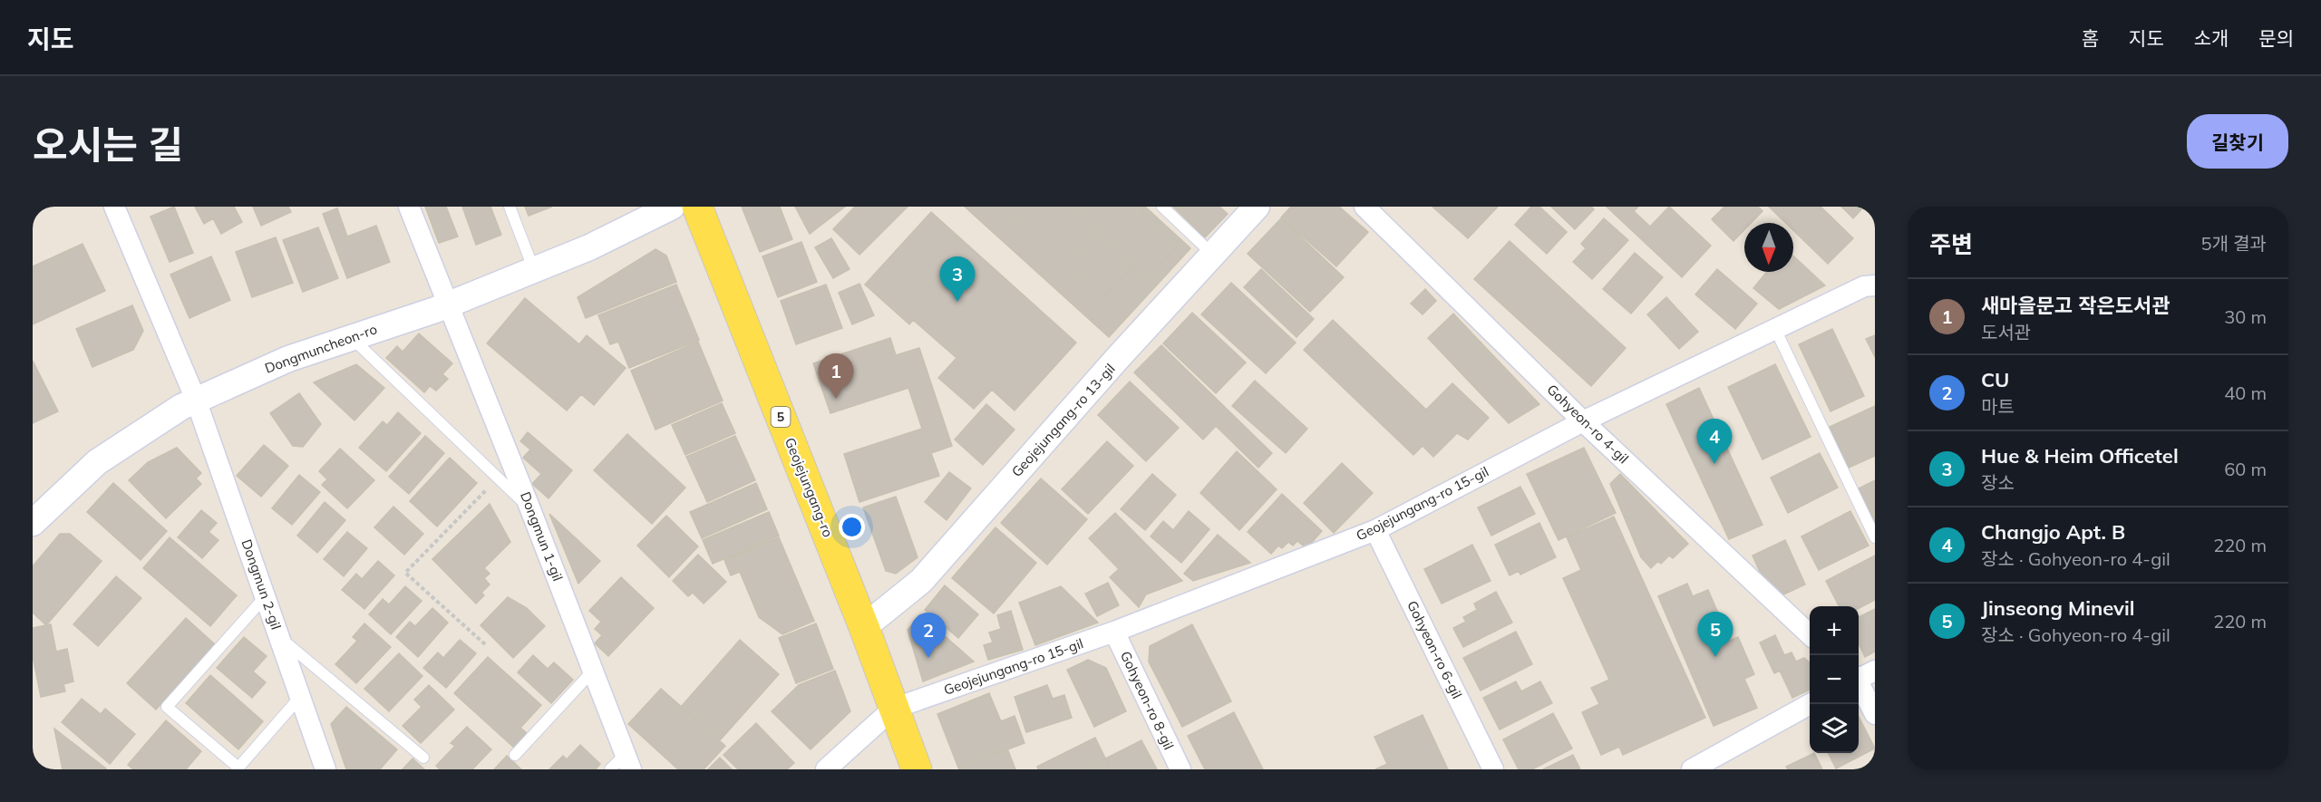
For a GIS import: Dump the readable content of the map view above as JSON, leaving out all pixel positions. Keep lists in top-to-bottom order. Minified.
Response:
{"streets":{"main road":["5","Geojejungang-ro"],"street":["Dongmuncheon-ro","Geojejungang-ro 13-gil","Gohyeon-ro 4-gil","Geojejungang-ro 15-gil","Dongmun 1-gil","Dongmun 2-gil","Gohyeon-ro 6-gil","Gohyeon-ro 8-gil"]},"crossings":[["Dongmuncheon-ro","Dongmun 1-gil"],["Dongmuncheon-ro","Dongmun 2-gil"],["Geojejungang-ro 13-gil","Geojejungang-ro"],["Gohyeon-ro 4-gil","Geojejungang-ro 15-gil"],["Geojejungang-ro","Geojejungang-ro 15-gil"],["Geojejungang-ro 15-gil","Gohyeon-ro 6-gil"],["Geojejungang-ro 15-gil","Gohyeon-ro 8-gil"]],"north":"bottom","page":{"header":"지도","nav":["홈","지도","소개","문의"],"title":"오시는 길","buttons":"길찾기","heading":["주변","5개 결과"],"pins":["3","1","4","5","2"],"list":[{"mark":"1","name":"새마을문고 작은도서관","note":"도서관","value":"30 m"},{"mark":"2","name":"CU","note":"마트","value":"40 m"},{"mark":"3","name":"Hue & Heim Officetel","note":"장소","value":"60 m"},{"mark":"4","name":"Changjo Apt. B","note":"장소 · Gohyeon-ro 4-gil","value":"220 m"},{"mark":"5","name":"Jinseong Minevil","note":"장소 · Gohyeon-ro 4-gil","value":"220 m"}],"map_buttons":["+","−"]}}
